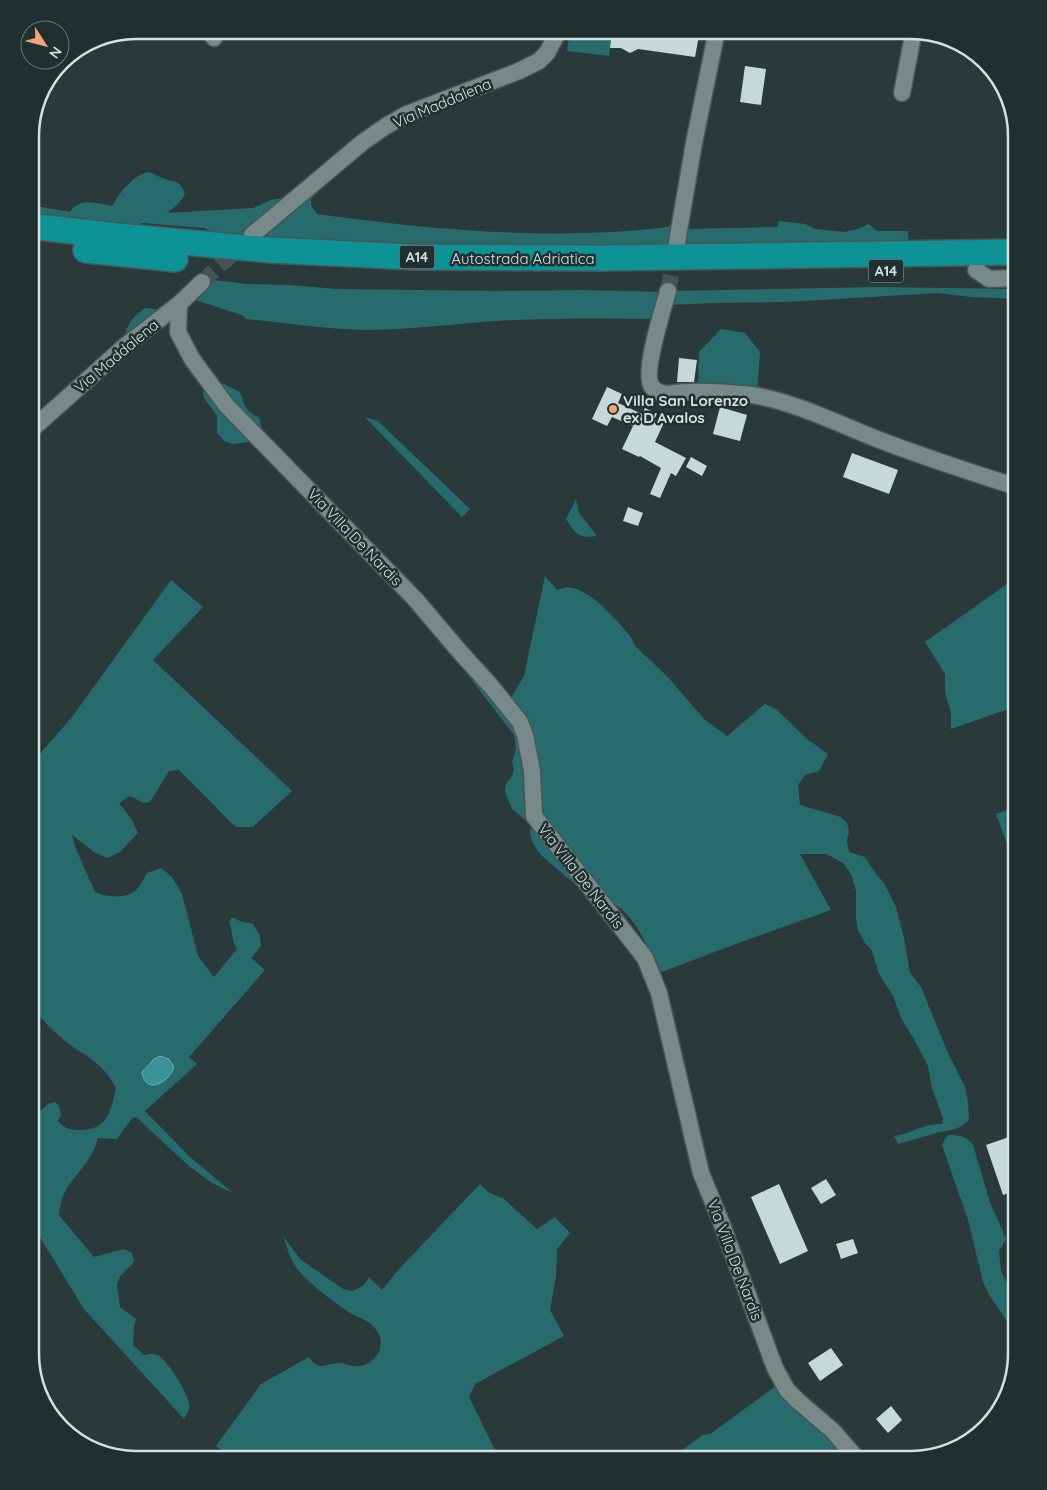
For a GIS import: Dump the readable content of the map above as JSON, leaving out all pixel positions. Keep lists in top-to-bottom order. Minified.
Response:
{"streets":{"highway":["A14","Autostrada Adriatica"],"street":["Via Maddalena","Via Villa De Nardis"]},"crossings":[["Via Maddalena","Via Villa De Nardis"]],"places":["Villa San Lorenzo ex D'Avalos"],"north":"bottom right"}
